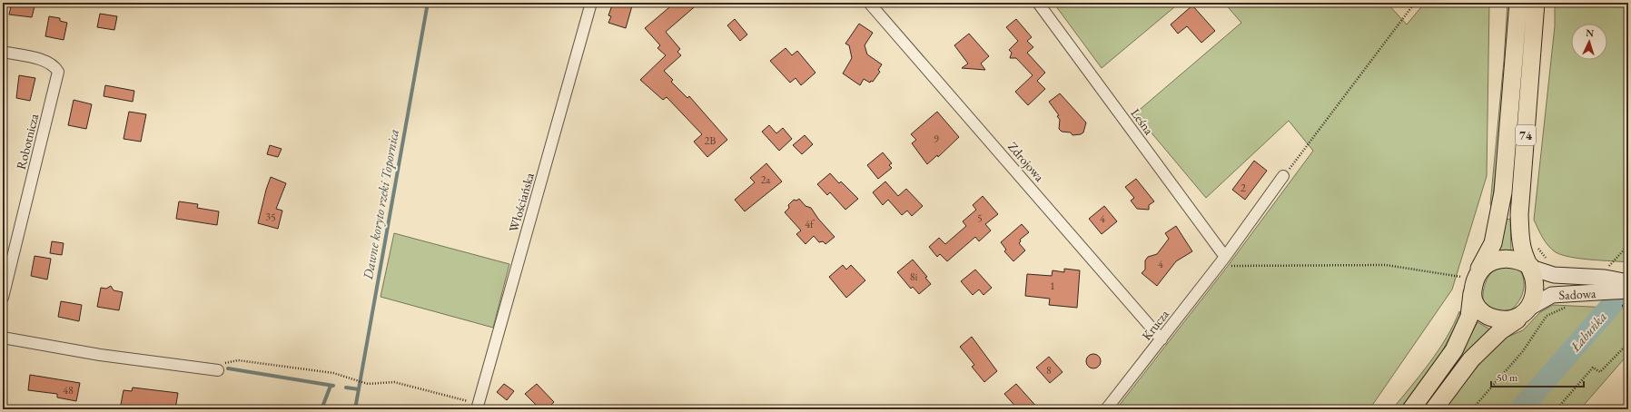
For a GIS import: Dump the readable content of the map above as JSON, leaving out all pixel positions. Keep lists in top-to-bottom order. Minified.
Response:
{"streets":{"main road":["74","Sadowa"],"street":["Leśna","Robotnicza","Zdrojowa","Włościańska","Krucza"]},"crossings":[["Leśna","Krucza"],["74","Sadowa"],["Zdrojowa","Krucza"]],"water":["Dawne koryto rzeki Topornica","Łabuńka"],"house_numbers":["9","2B","2a","2","35","5","4","4f","4","8i","1","8","48"],"scale_bar":"50 m","north":"top"}
